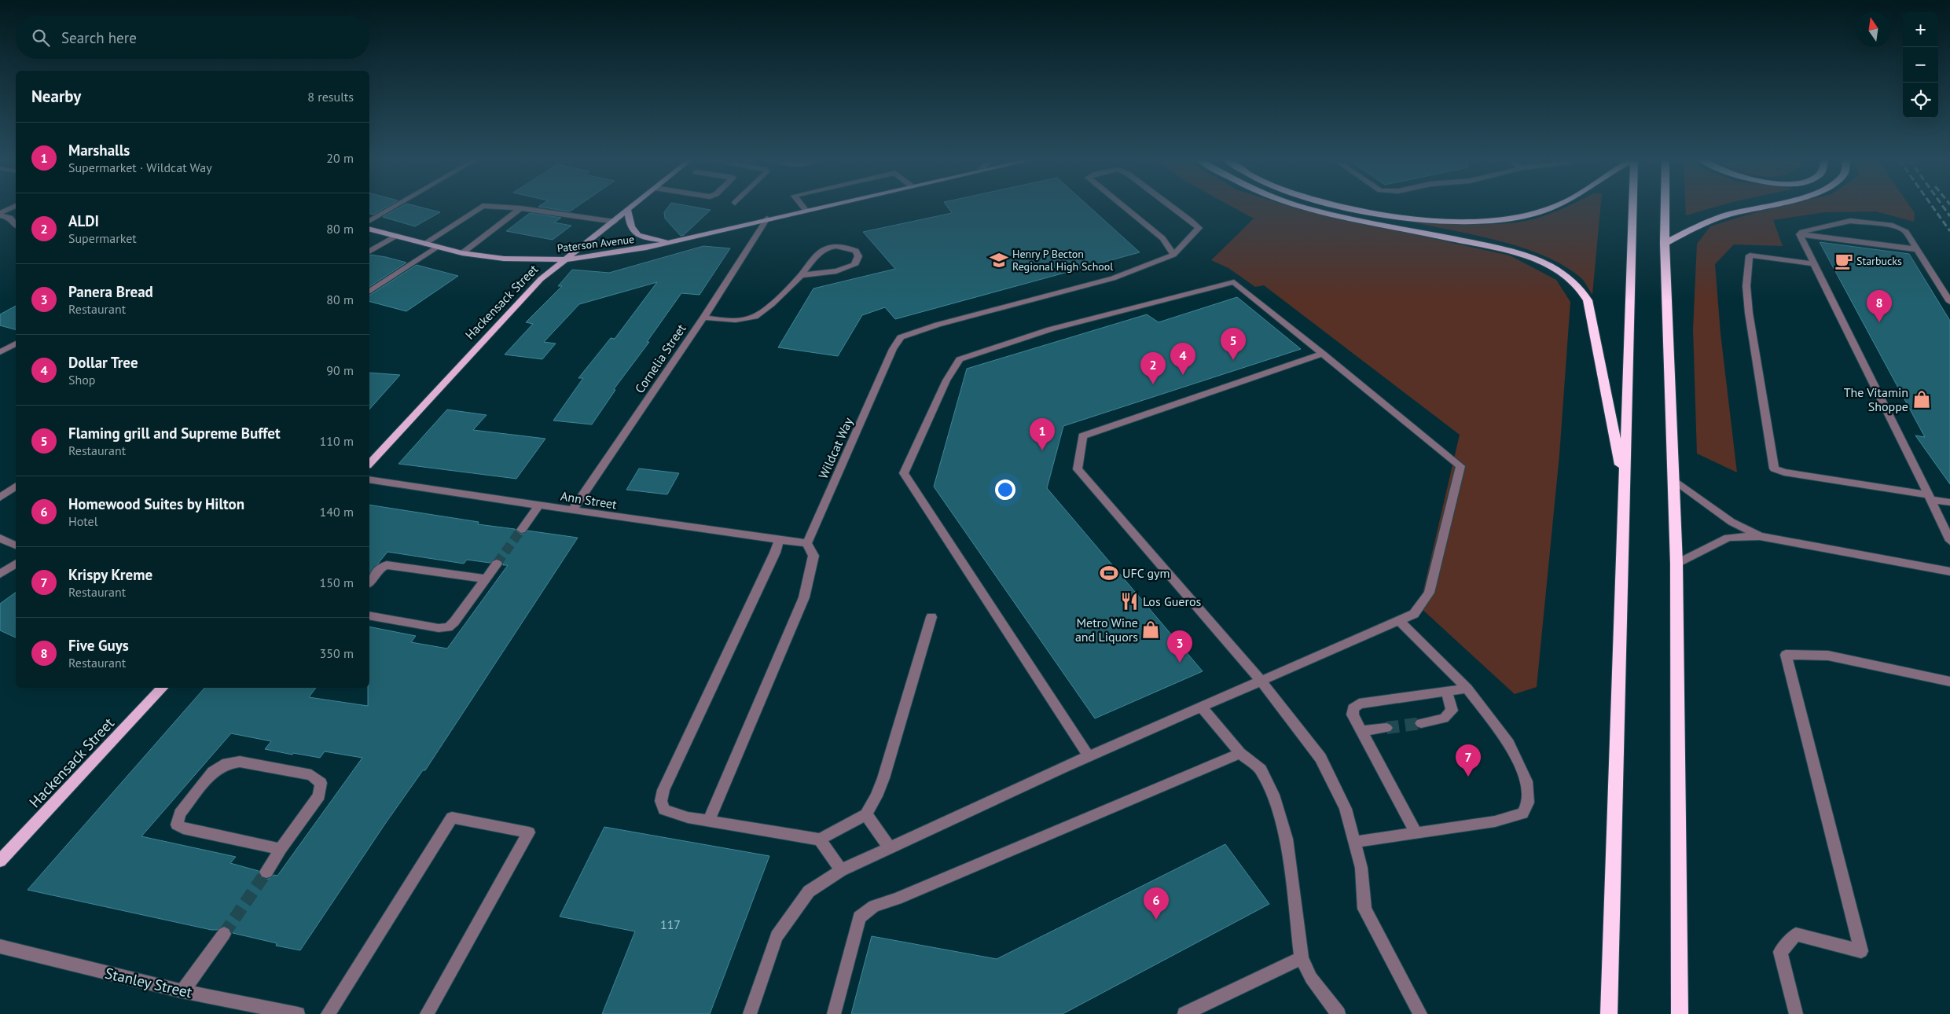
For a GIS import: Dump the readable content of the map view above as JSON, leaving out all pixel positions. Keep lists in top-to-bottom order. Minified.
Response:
{"streets":{"main road":["Paterson Avenue","Hackensack Street"],"street":["Cornelia Street","Wildcat Way","Ann Street","Stanley Street"]},"crossings":[["Paterson Avenue","Hackensack Street"],["Paterson Avenue","Cornelia Street"],["Cornelia Street","Ann Street"],["Wildcat Way","Ann Street"]],"places":{"school or university":["Henry P Becton Regional High School"],"cafe":["Starbucks"],"shop":["The Vitamin Shoppe","Metro Wine and Liquors"],"sports":["UFC gym"],"restaurant":["Los Gueros"]},"house_numbers":["117"],"north":"top","page":{"map_buttons":["+","−"],"search":"Search here","heading":["Nearby","8 results"],"list":[{"mark":"1","name":"Marshalls","note":"Supermarket · Wildcat Way","value":"20 m"},{"mark":"2","name":"ALDI","note":"Supermarket","value":"80 m"},{"mark":"3","name":"Panera Bread","note":"Restaurant","value":"80 m"},{"mark":"4","name":"Dollar Tree","note":"Shop","value":"90 m"},{"mark":"5","name":"Flaming grill and Supreme Buffet","note":"Restaurant","value":"110 m"},{"mark":"6","name":"Homewood Suites by Hilton","note":"Hotel","value":"140 m"},{"mark":"7","name":"Krispy Kreme","note":"Restaurant","value":"150 m"},{"mark":"8","name":"Five Guys","note":"Restaurant","value":"350 m"}],"pins":["8","5","4","2","1","3","7","6"]}}
